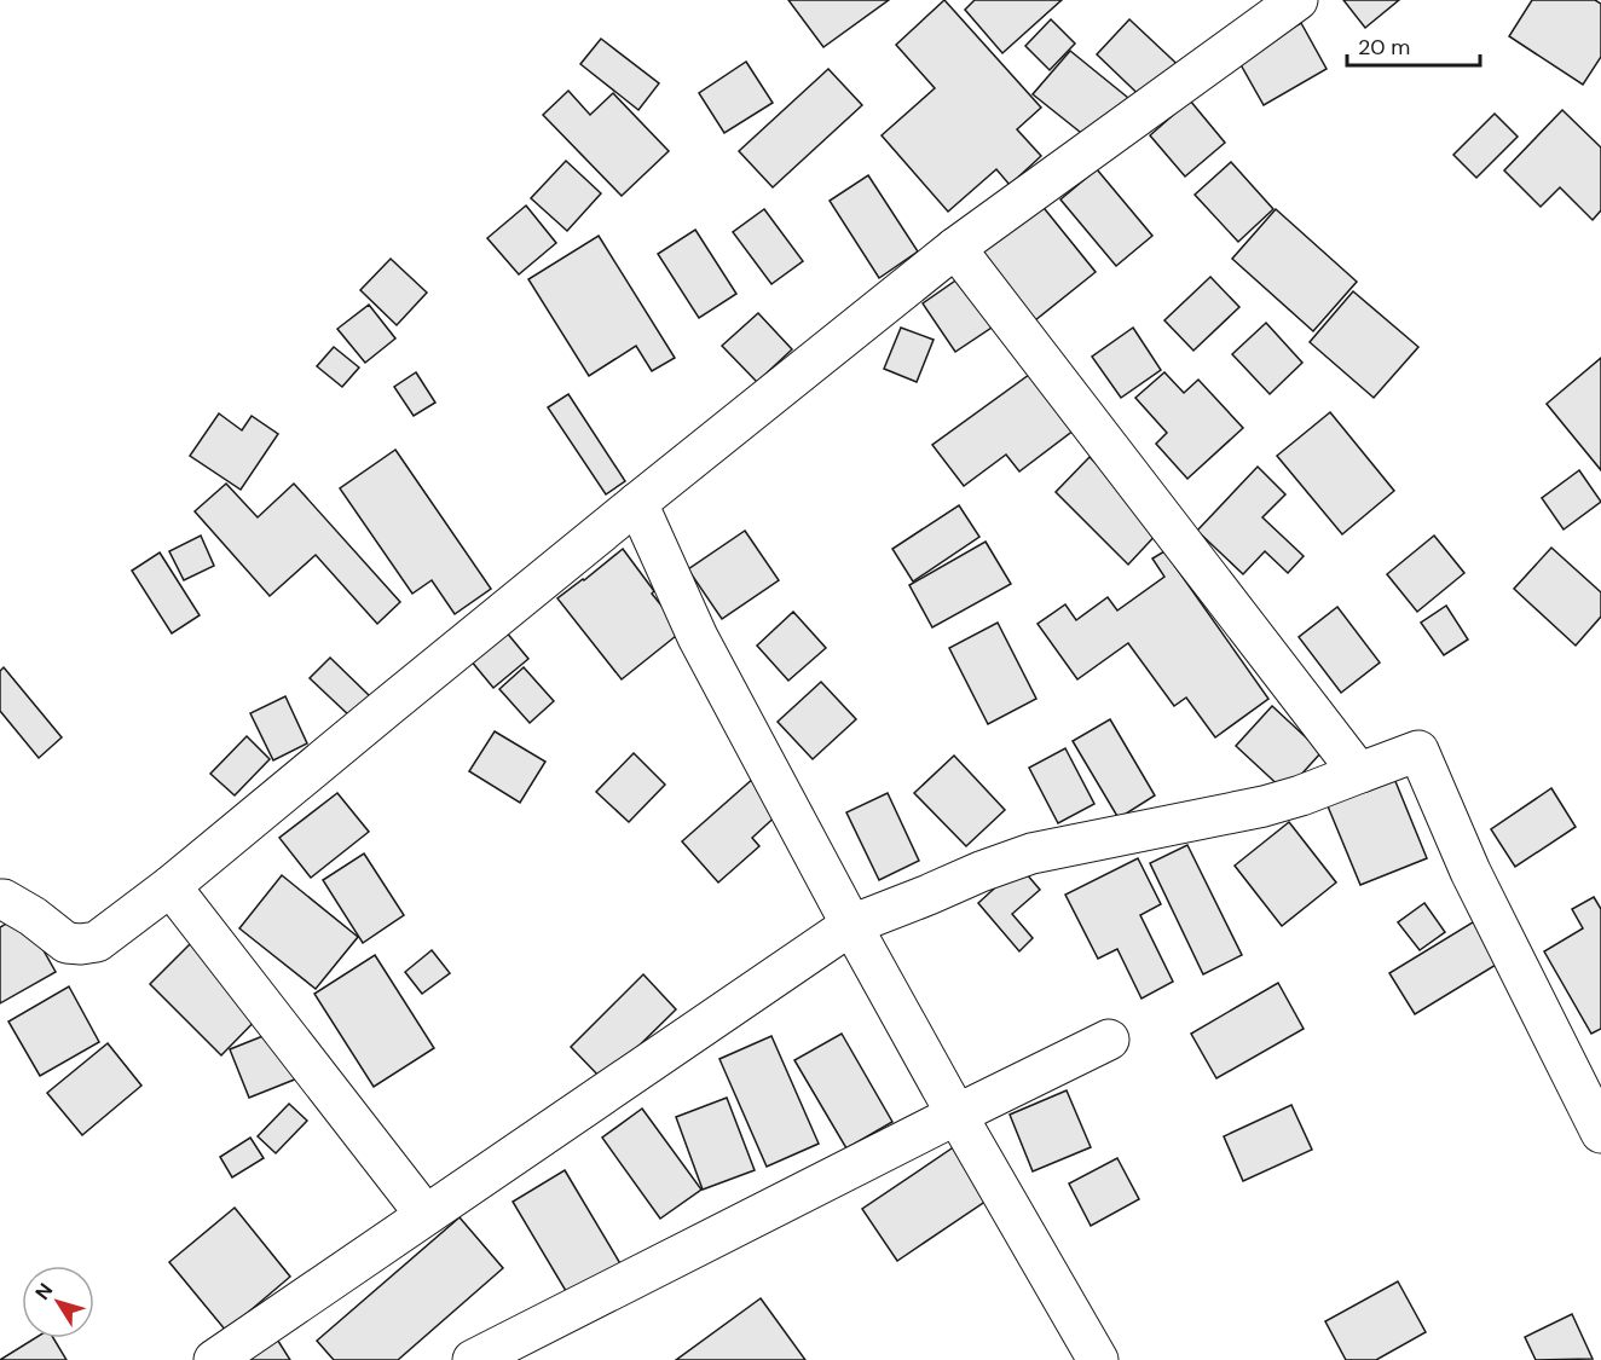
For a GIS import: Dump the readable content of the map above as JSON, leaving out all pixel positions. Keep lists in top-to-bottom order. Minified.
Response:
{"scale_bar":"20 m","north":"top left"}
